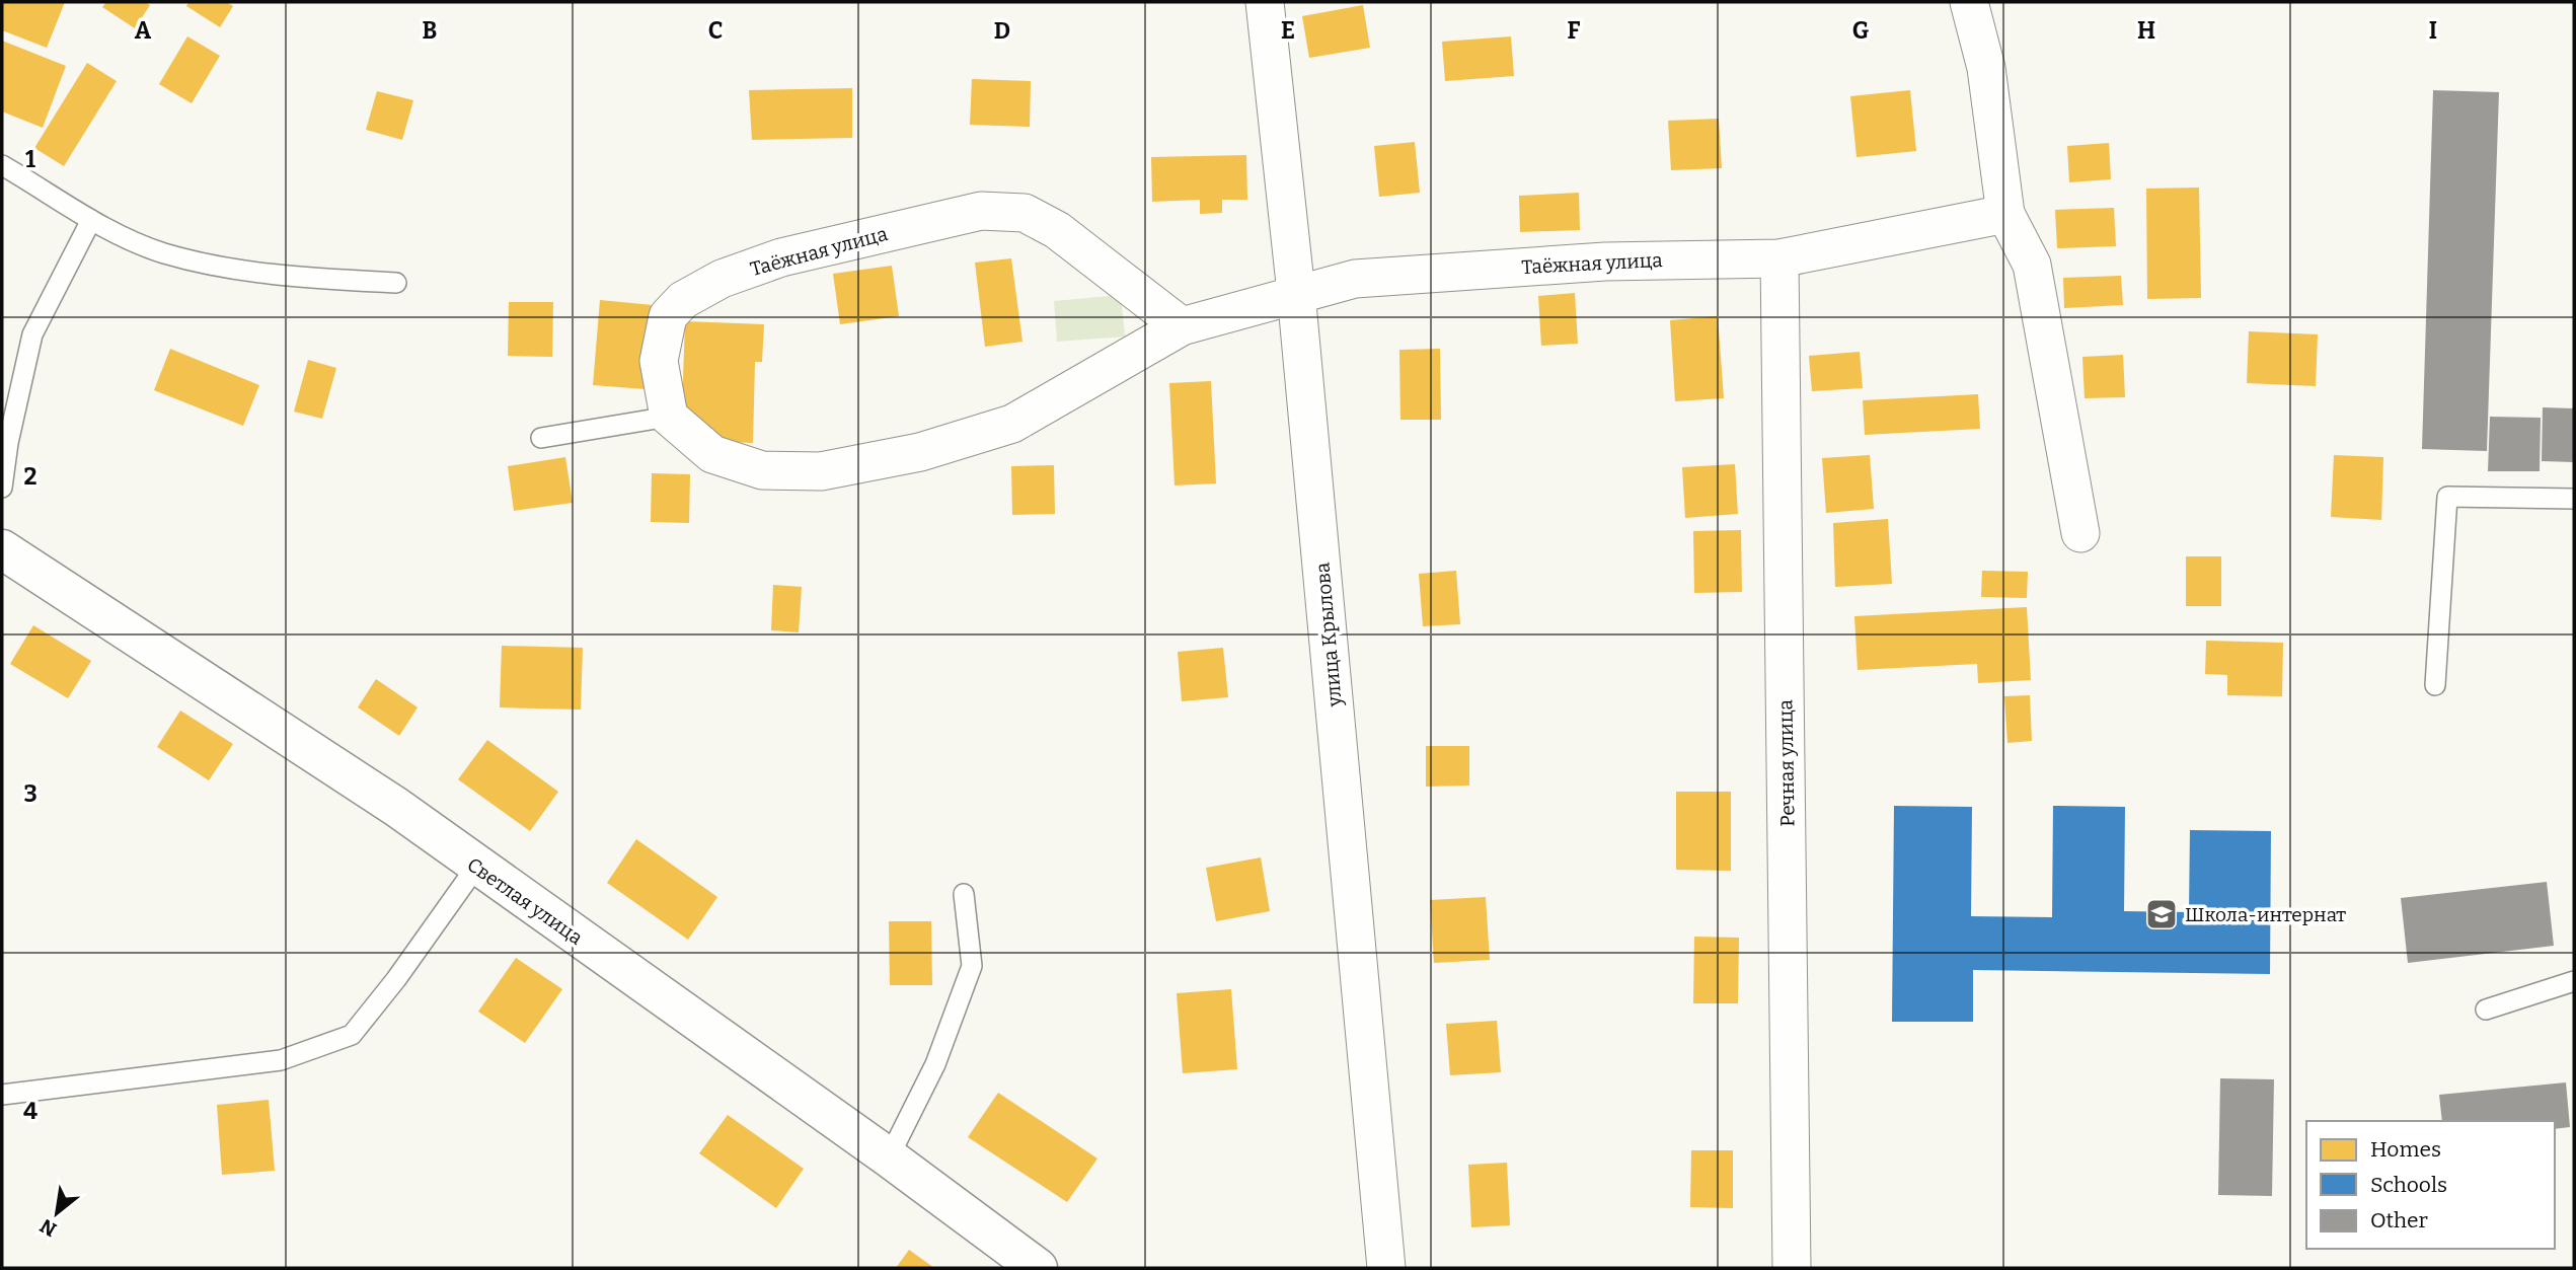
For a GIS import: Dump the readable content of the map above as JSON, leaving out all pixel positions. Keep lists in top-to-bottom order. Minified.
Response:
{"streets":{"street":["Таёжная улица","улица Крылова","Речная улица","Светлая улица"]},"crossings":[["Таёжная улица","улица Крылова"],["Таёжная улица","Речная улица"]],"places":{"school or university":["Школа-интернат"]},"legend":["Homes","Schools","Other"],"north":"bottom left","grid":{"columns":["A","B","C","D","E","F","G","H","I"],"rows":["1","2","3","4"]}}
